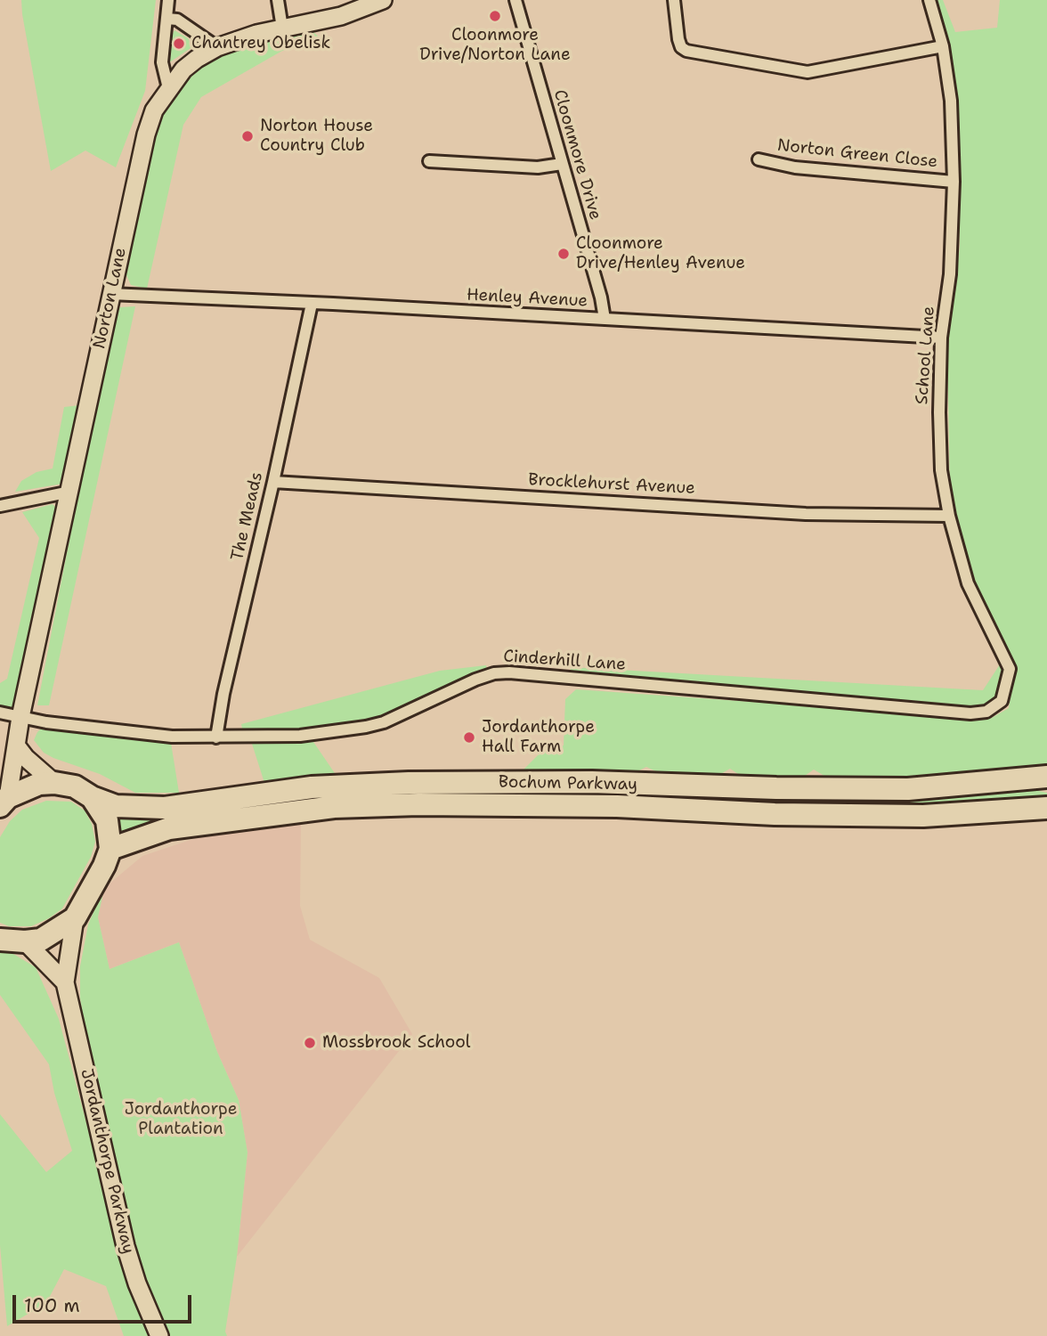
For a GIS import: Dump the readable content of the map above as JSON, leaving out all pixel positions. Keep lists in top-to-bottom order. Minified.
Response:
{"streets":{"highway":["Bochum Parkway"],"street":["Norton Green Close","Cloonmore Drive","Norton Lane","Henley Avenue","School Lane","Brocklehurst Avenue","The Meads","Cinderhill Lane","Jordanthorpe Parkway"]},"crossings":[["Norton Green Close","School Lane"],["Cloonmore Drive","Henley Avenue"],["Norton Lane","Henley Avenue"],["Norton Lane","Cinderhill Lane"],["Henley Avenue","School Lane"],["Henley Avenue","The Meads"],["School Lane","Brocklehurst Avenue"],["School Lane","Cinderhill Lane"],["Brocklehurst Avenue","The Meads"],["The Meads","Cinderhill Lane"]],"parks":["Jordanthorpe Plantation"],"places":["Cloonmore Drive/Norton Lane","Chantrey Obelisk","Norton House Country Club","Cloonmore Drive/Henley Avenue","Jordanthorpe Hall Farm","Mossbrook School"],"scale_bar":"100 m"}
